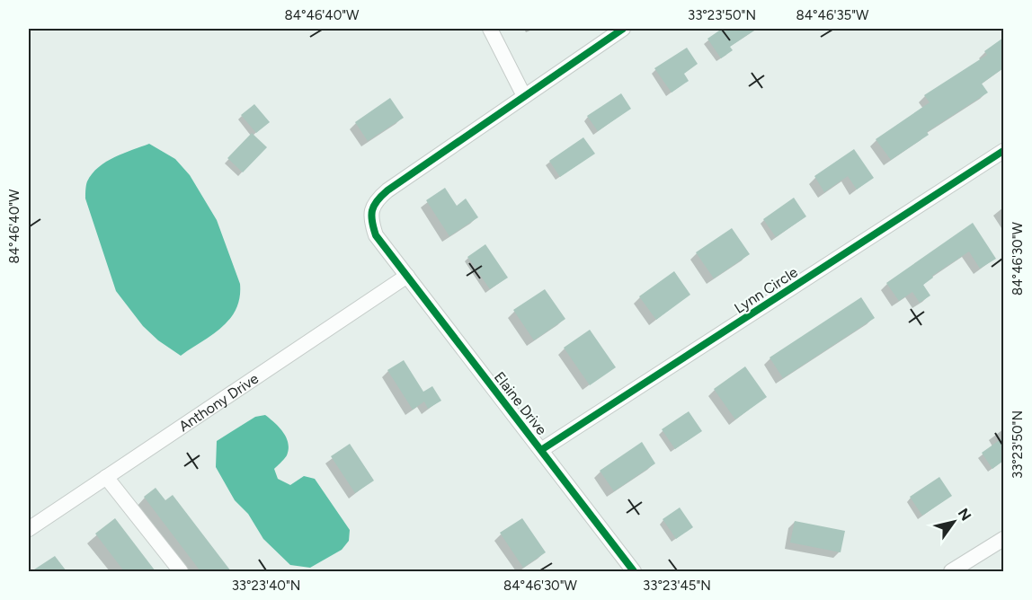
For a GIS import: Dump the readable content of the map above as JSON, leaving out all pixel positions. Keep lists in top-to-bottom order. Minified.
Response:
{"streets":{"street":["Lynn Circle","Anthony Drive","Elaine Drive"]},"crossings":[["Lynn Circle","Elaine Drive"],["Anthony Drive","Elaine Drive"]],"north":"top right","coordinates":["84°46'40\"W","33°23'50\"N","84°46'35\"W","84°46'30\"W","33°23'40\"N","33°23'45\"N"]}
